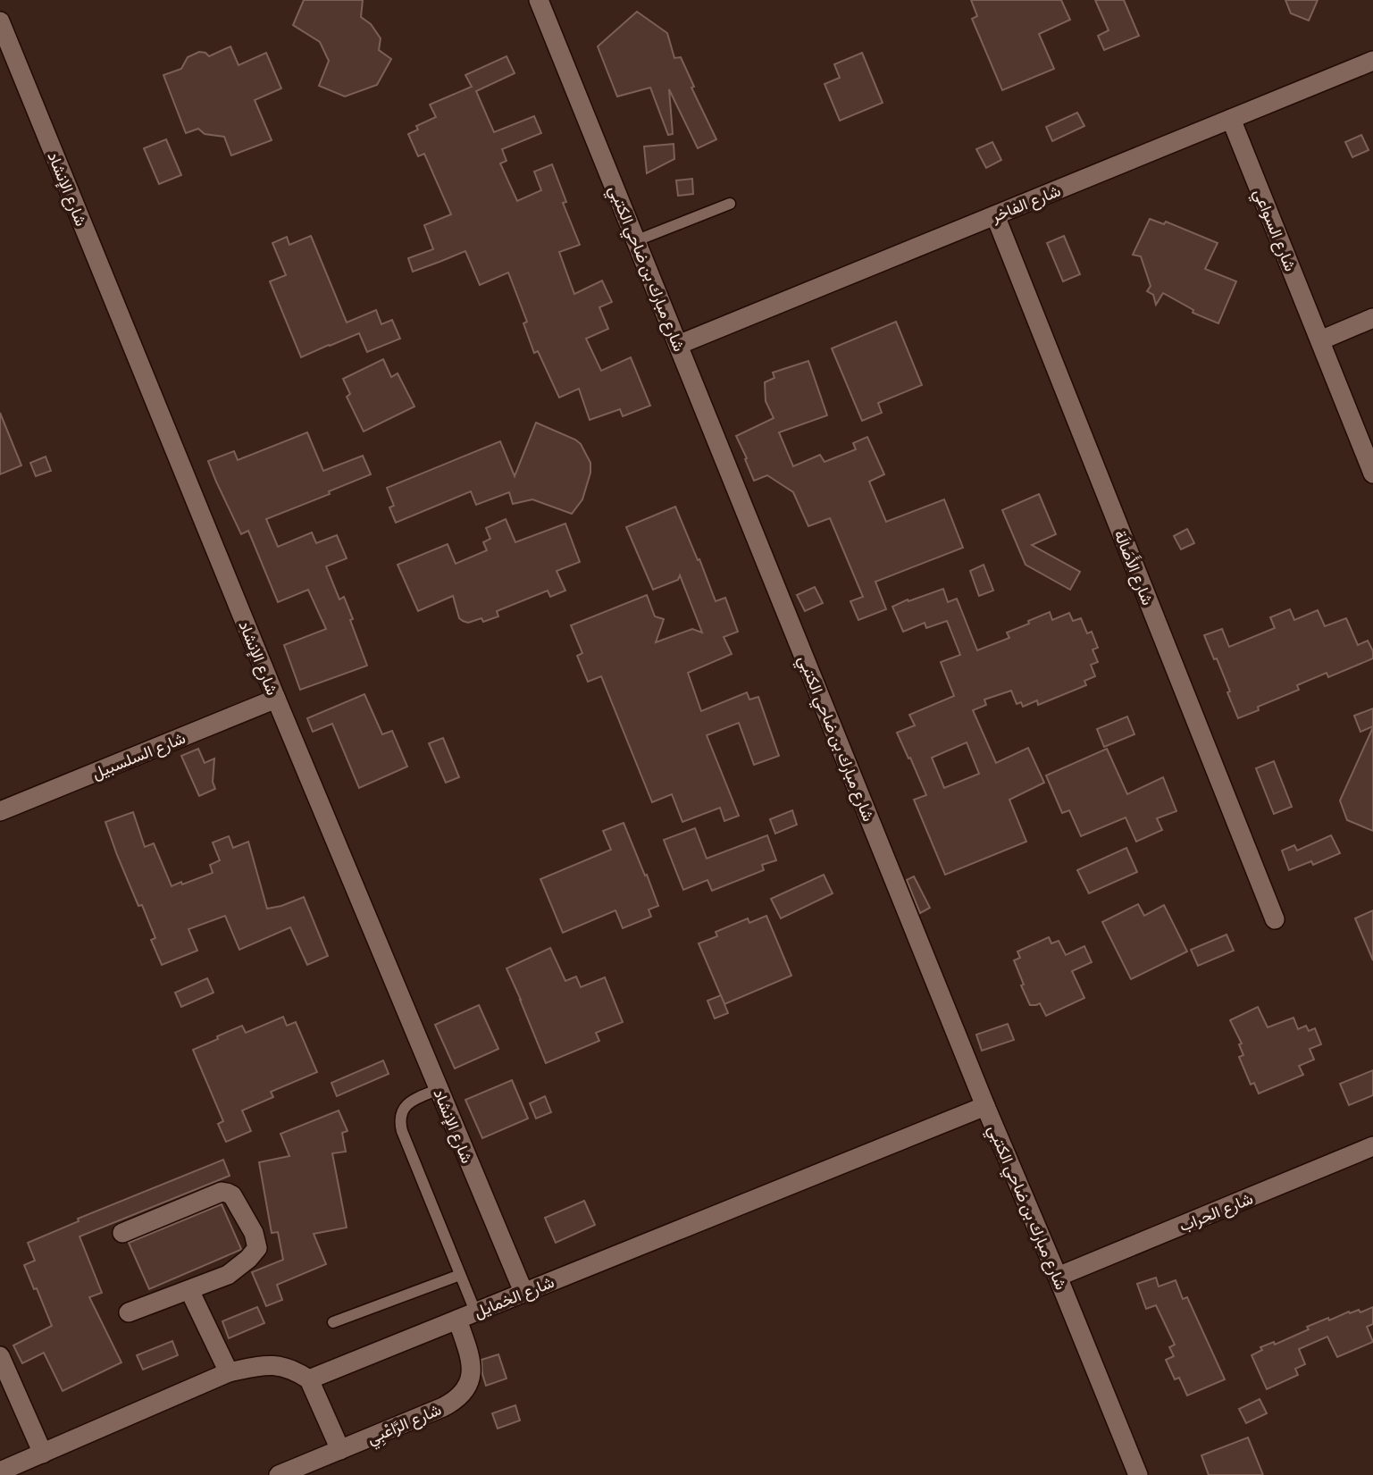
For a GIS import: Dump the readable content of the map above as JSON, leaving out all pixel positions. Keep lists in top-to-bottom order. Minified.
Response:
{"streets":{"street":["شارع الإنشاد","شارع الفاخر","شارع السواعي","شارع مبارك بن ضاحي الكتبي","شارع الأَصَالَة","شارع السلسبيل","شارع الحراب","شارع الخمايل","شارع الرَّاعْبِي"]},"crossings":[["شارع الإنشاد","شارع السلسبيل"],["شارع الإنشاد","شارع الخمايل"],["شارع الفاخر","شارع السواعي"],["شارع الفاخر","شارع مبارك بن ضاحي الكتبي"],["شارع الفاخر","شارع الأَصَالَة"],["شارع مبارك بن ضاحي الكتبي","شارع الحراب"],["شارع مبارك بن ضاحي الكتبي","شارع الخمايل"],["شارع الخمايل","شارع الرَّاعْبِي"]]}
